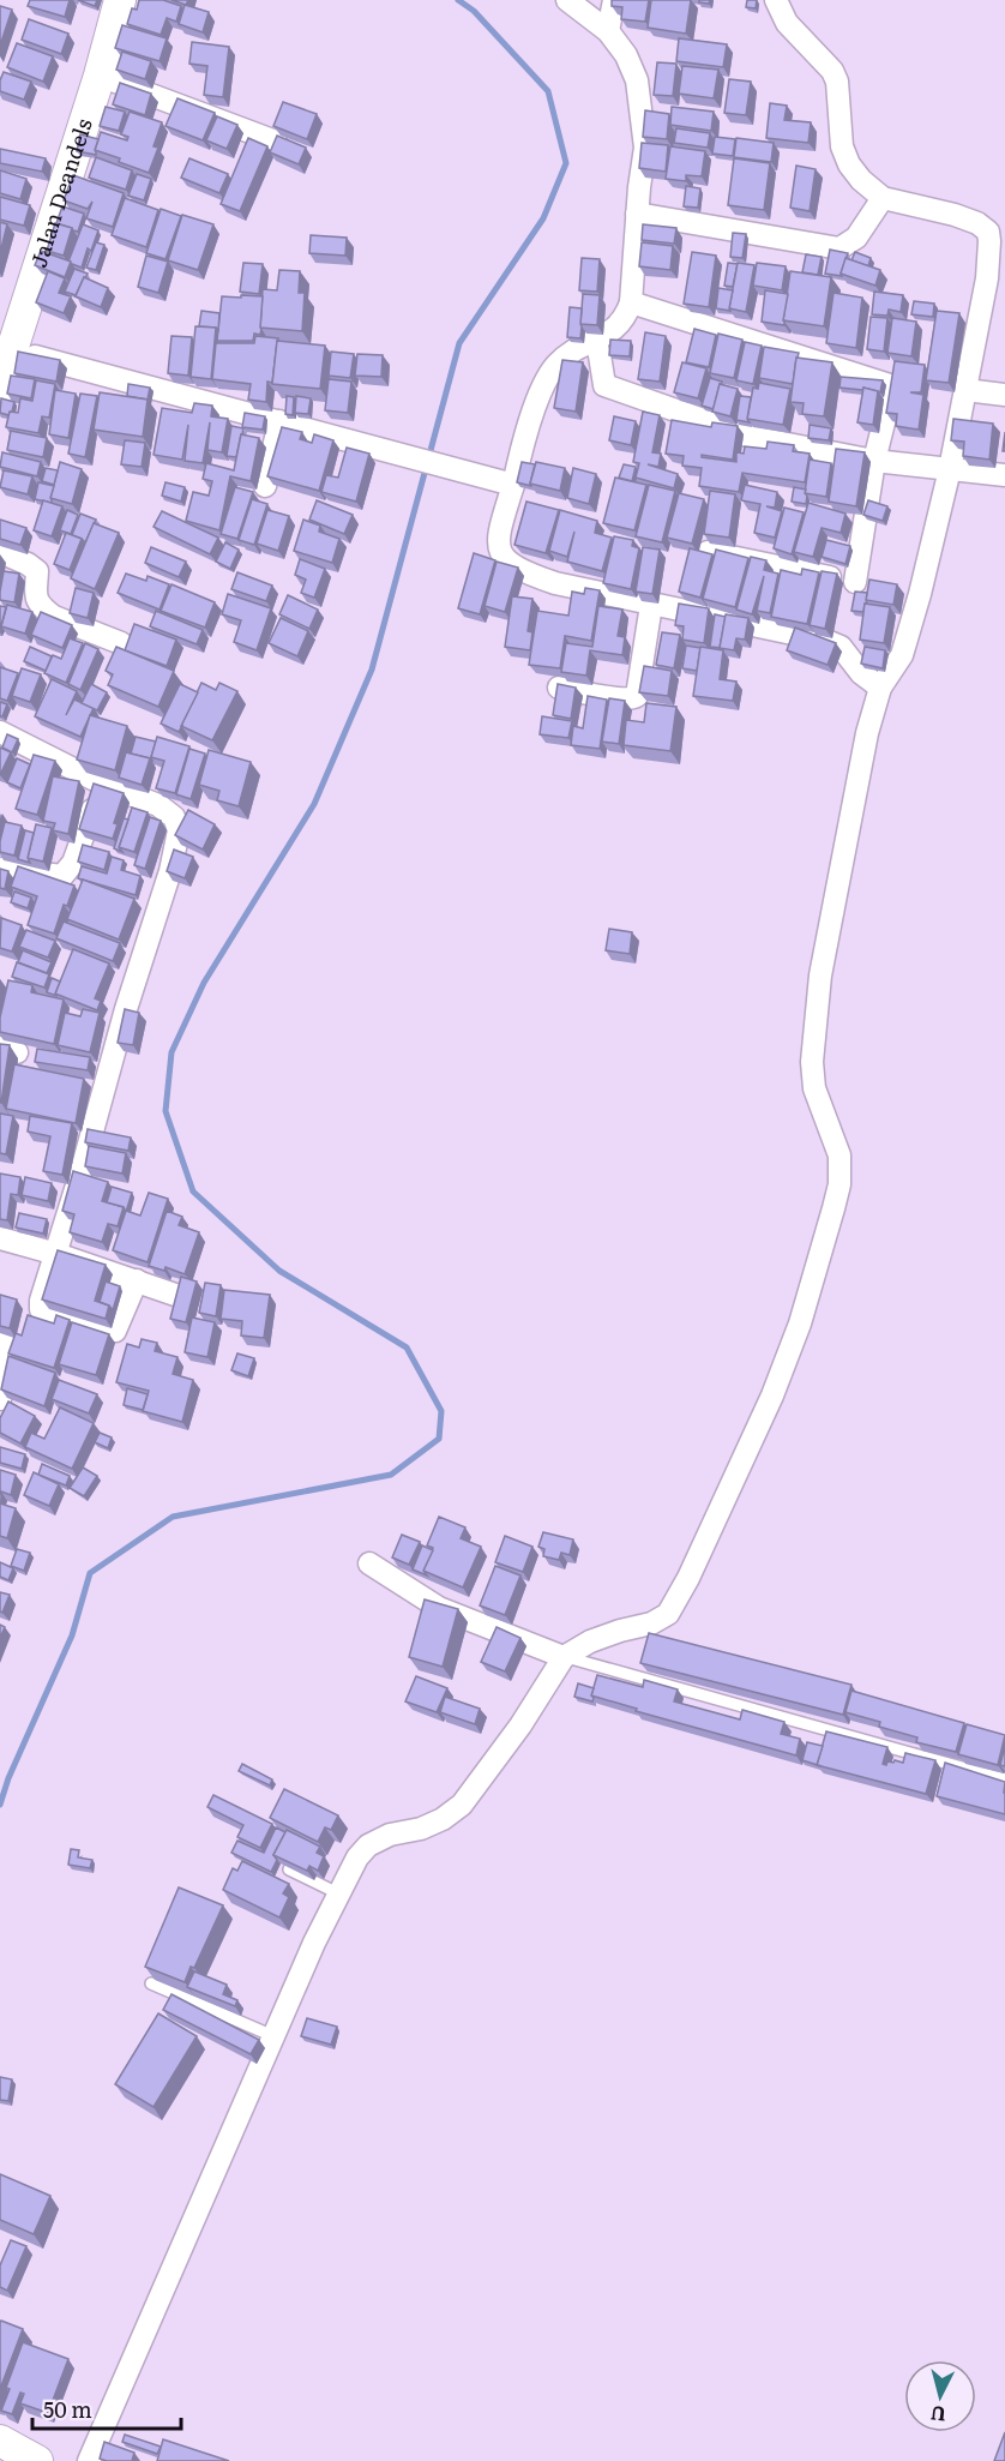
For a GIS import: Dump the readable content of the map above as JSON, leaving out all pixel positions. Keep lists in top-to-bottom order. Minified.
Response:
{"streets":{"street":["Jalan Deandels"]},"scale_bar":"50 m","north":"bottom"}
